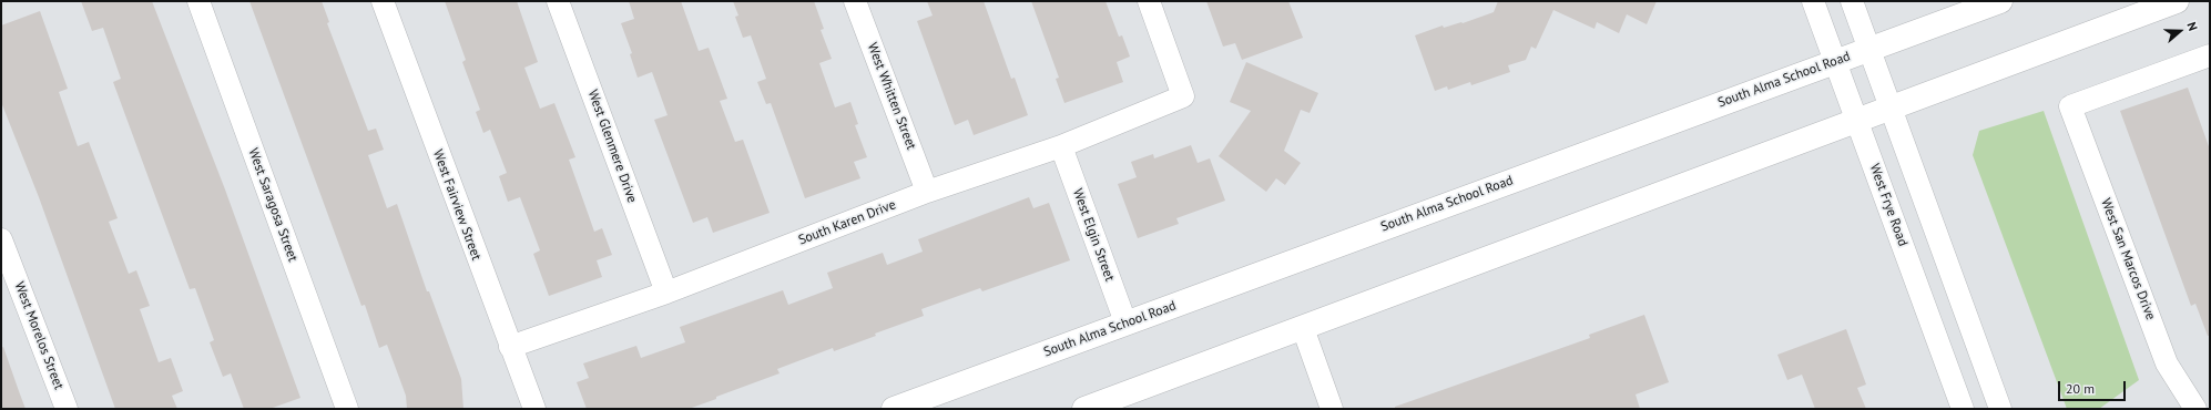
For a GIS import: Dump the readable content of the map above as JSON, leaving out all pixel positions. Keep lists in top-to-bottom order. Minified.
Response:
{"streets":{"main road":["South Alma School Road"],"street":["West Whitten Street","West Glenmere Drive","West Saragosa Street","West Fairview Street","West Frye Road","South Karen Drive","West Elgin Street","West San Marcos Drive","West Morelos Street"]},"crossings":[["South Alma School Road","West Frye Road"],["South Alma School Road","West Elgin Street"],["West Whitten Street","South Karen Drive"],["West Glenmere Drive","South Karen Drive"],["West Fairview Street","South Karen Drive"],["South Karen Drive","West Elgin Street"]],"scale_bar":"20 m","north":"right"}
